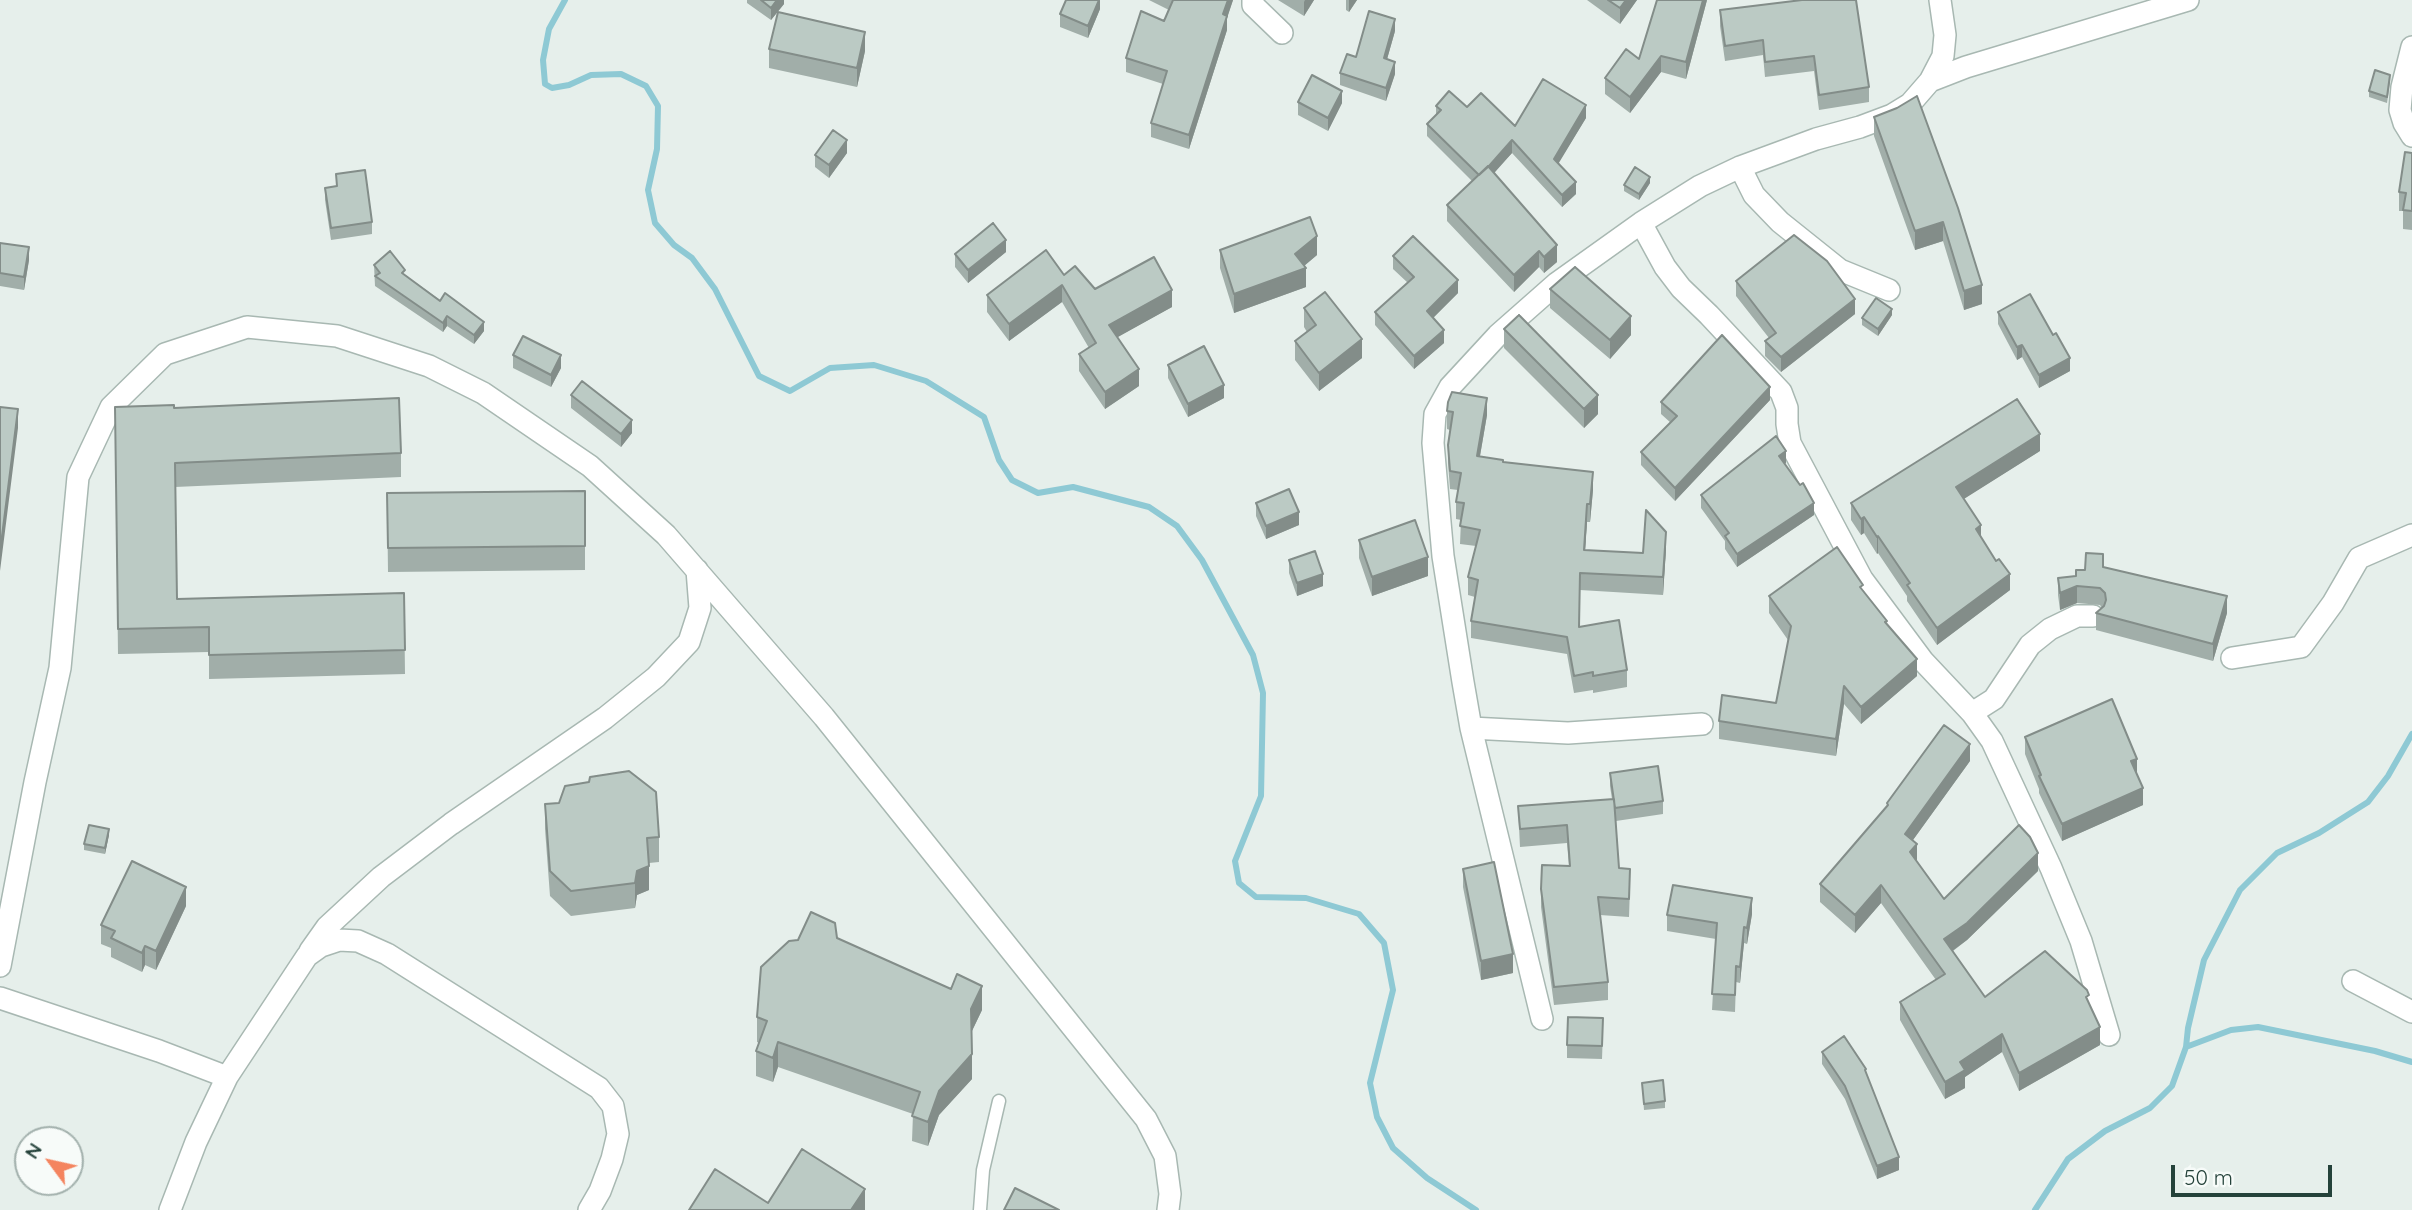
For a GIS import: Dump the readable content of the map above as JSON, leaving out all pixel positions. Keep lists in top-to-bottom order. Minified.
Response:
{"scale_bar":"50 m","north":"top left"}
